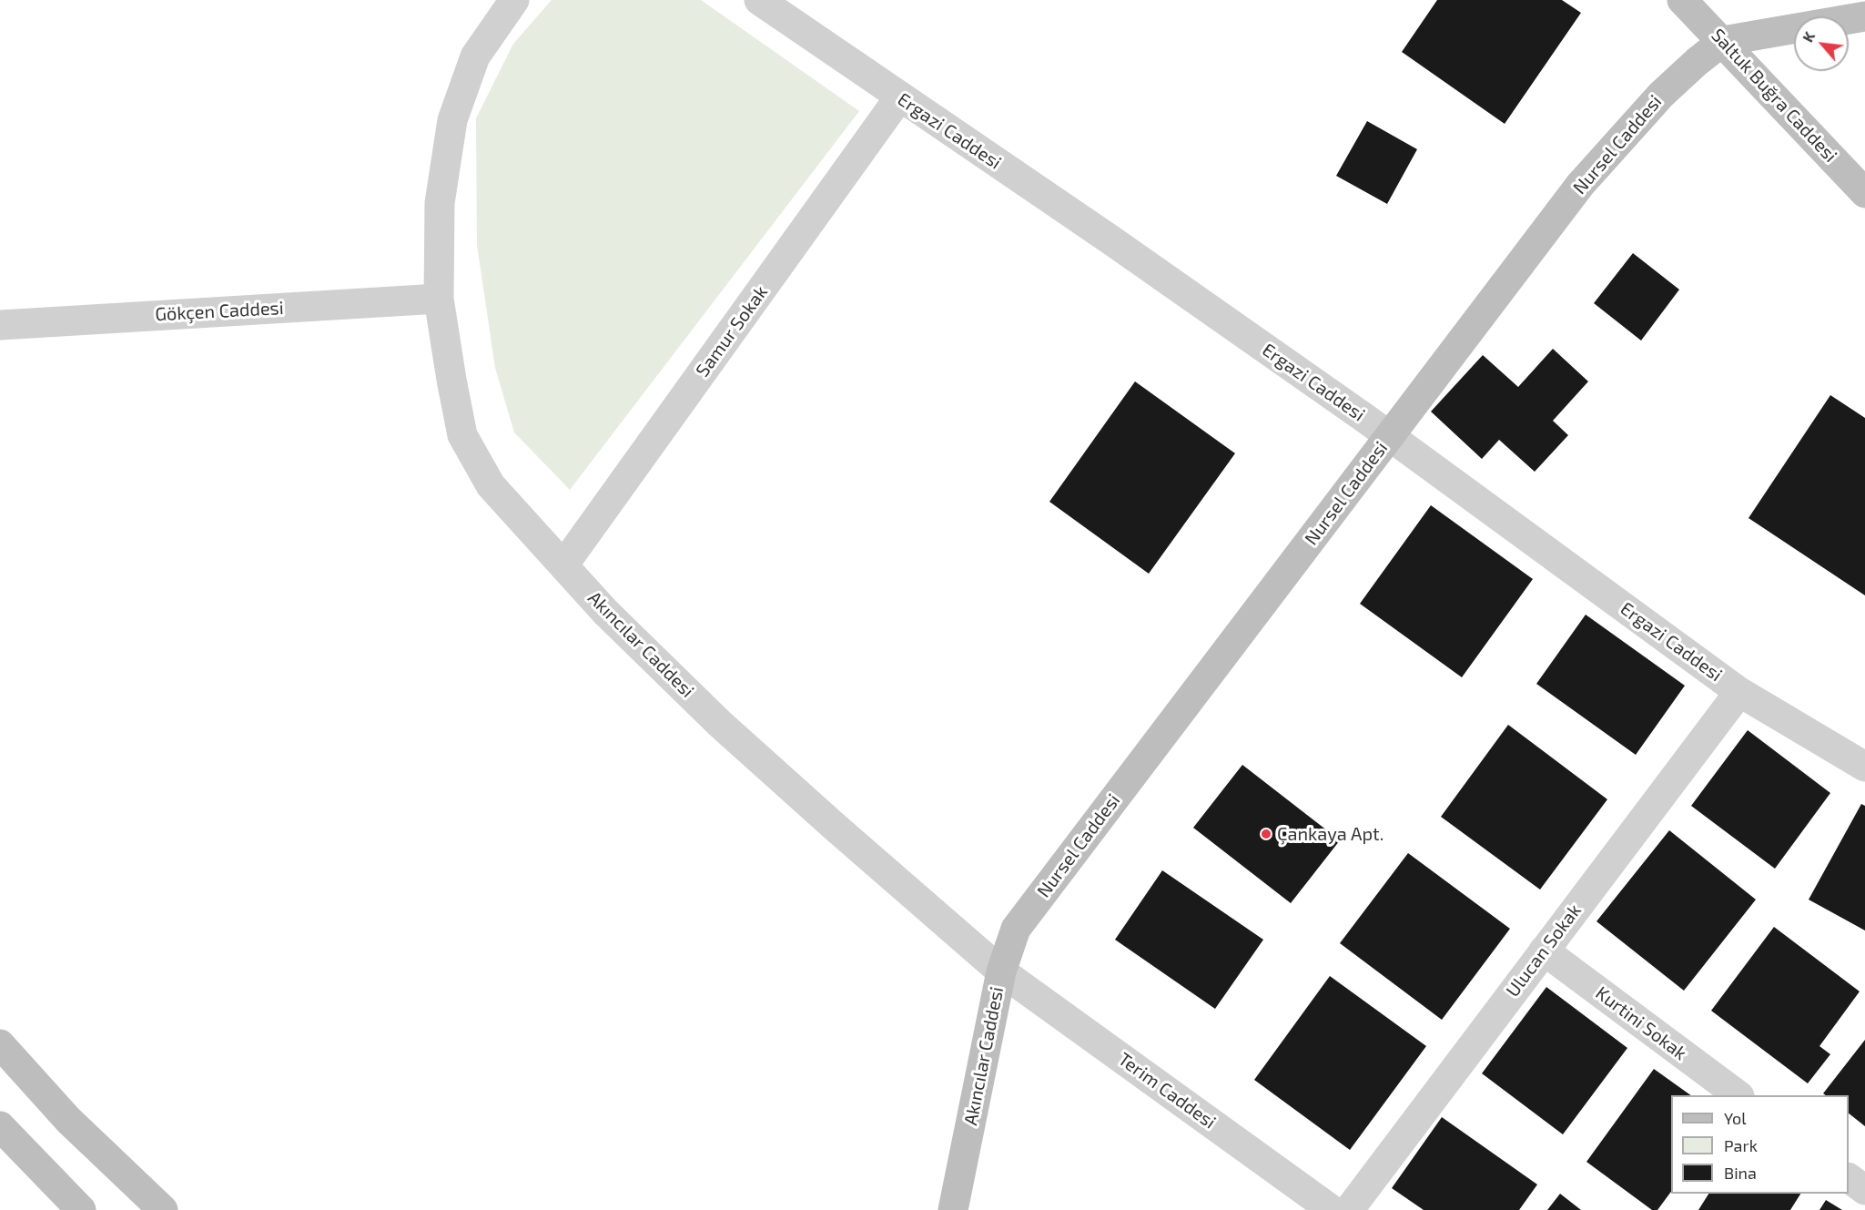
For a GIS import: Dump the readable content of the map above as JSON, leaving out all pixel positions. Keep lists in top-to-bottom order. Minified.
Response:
{"streets":{"street":["Saltuk Buğra Caddesi","Ergazi Caddesi","Nursel Caddesi","Gökçen Caddesi","Samur Sokak","Akıncılar Caddesi","Ulucan Sokak","Kurtini Sokak","Terim Caddesi"]},"crossings":[["Saltuk Buğra Caddesi","Nursel Caddesi"],["Ergazi Caddesi","Nursel Caddesi"],["Ergazi Caddesi","Samur Sokak"],["Ergazi Caddesi","Ulucan Sokak"],["Nursel Caddesi","Akıncılar Caddesi"],["Nursel Caddesi","Terim Caddesi"],["Gökçen Caddesi","Akıncılar Caddesi"],["Samur Sokak","Akıncılar Caddesi"],["Akıncılar Caddesi","Terim Caddesi"],["Ulucan Sokak","Kurtini Sokak"]],"places":["Çankaya Apt."],"legend":["Yol","Park","Bina"],"north":"top left"}
